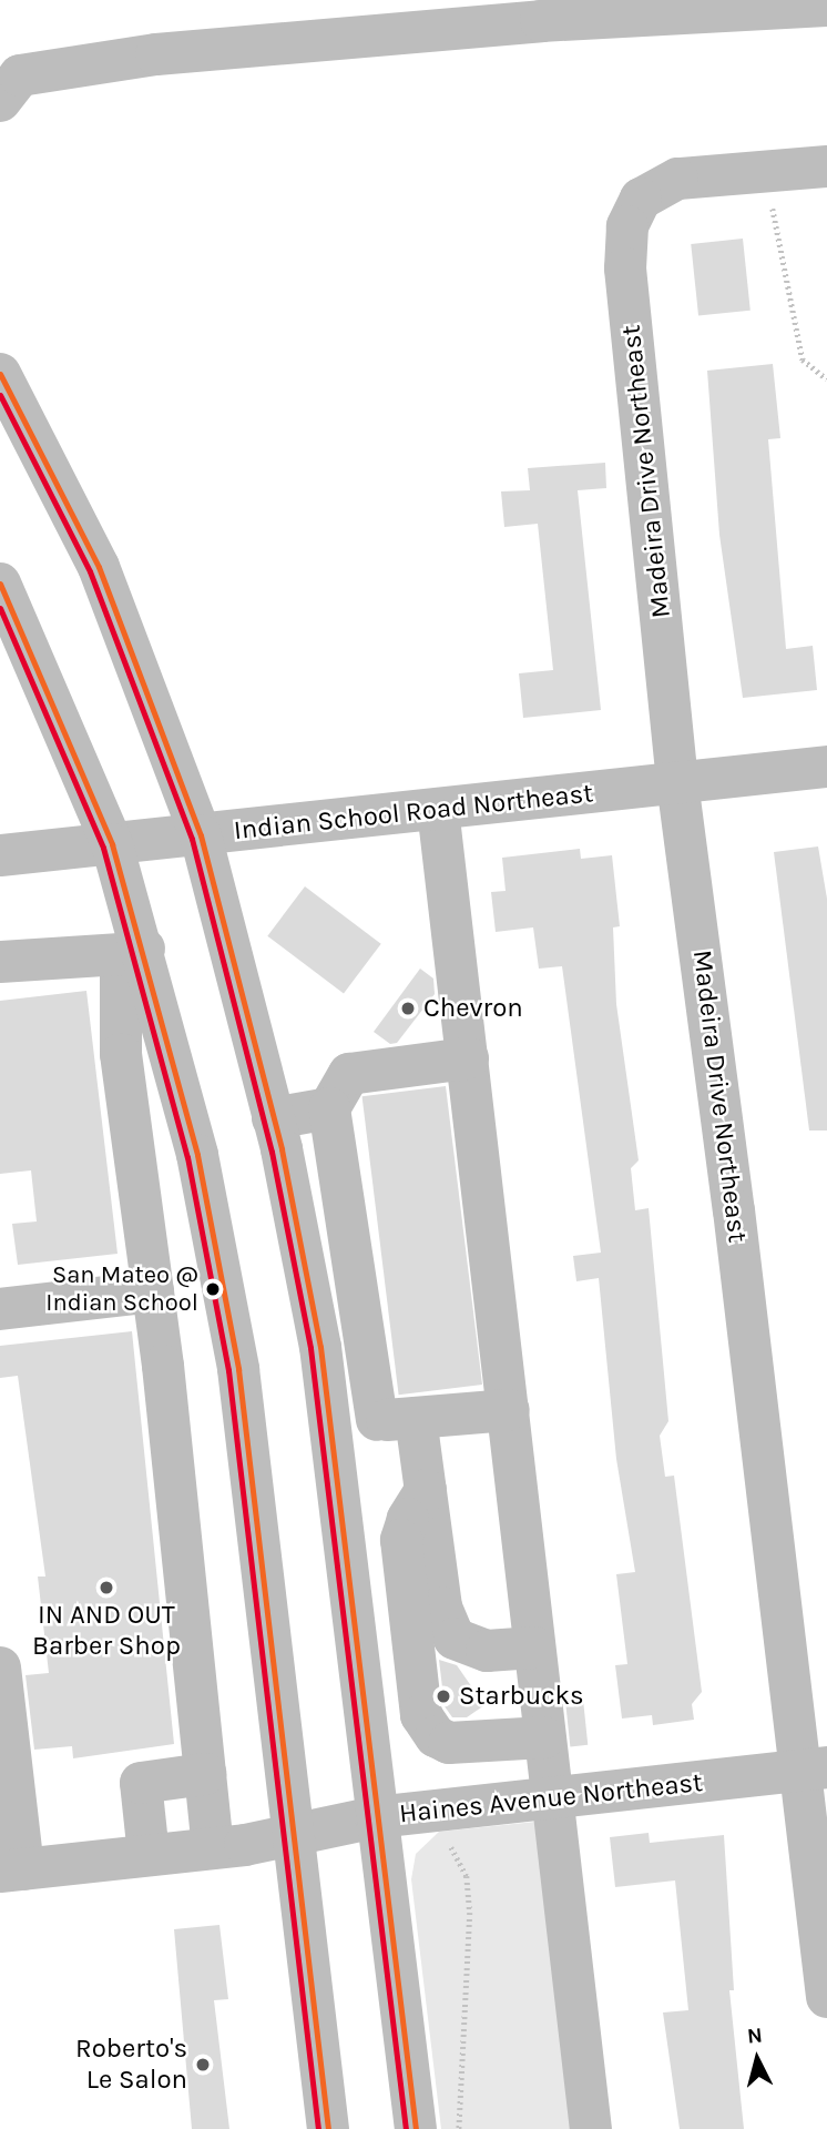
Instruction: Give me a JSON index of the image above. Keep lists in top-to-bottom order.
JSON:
{
  "streets": {
    "main road": ["Madeira Drive Northeast", "Indian School Road Northeast", "Haines Avenue Northeast"]
  },
  "crossings": [
    ["Madeira Drive Northeast", "Indian School Road Northeast"],
    ["Madeira Drive Northeast", "Haines Avenue Northeast"]
  ],
  "places": [
    "Chevron",
    "San Mateo @ Indian School",
    "IN AND OUT Barber Shop",
    "Starbucks",
    "Roberto's Le Salon"
  ],
  "north": "top"
}
